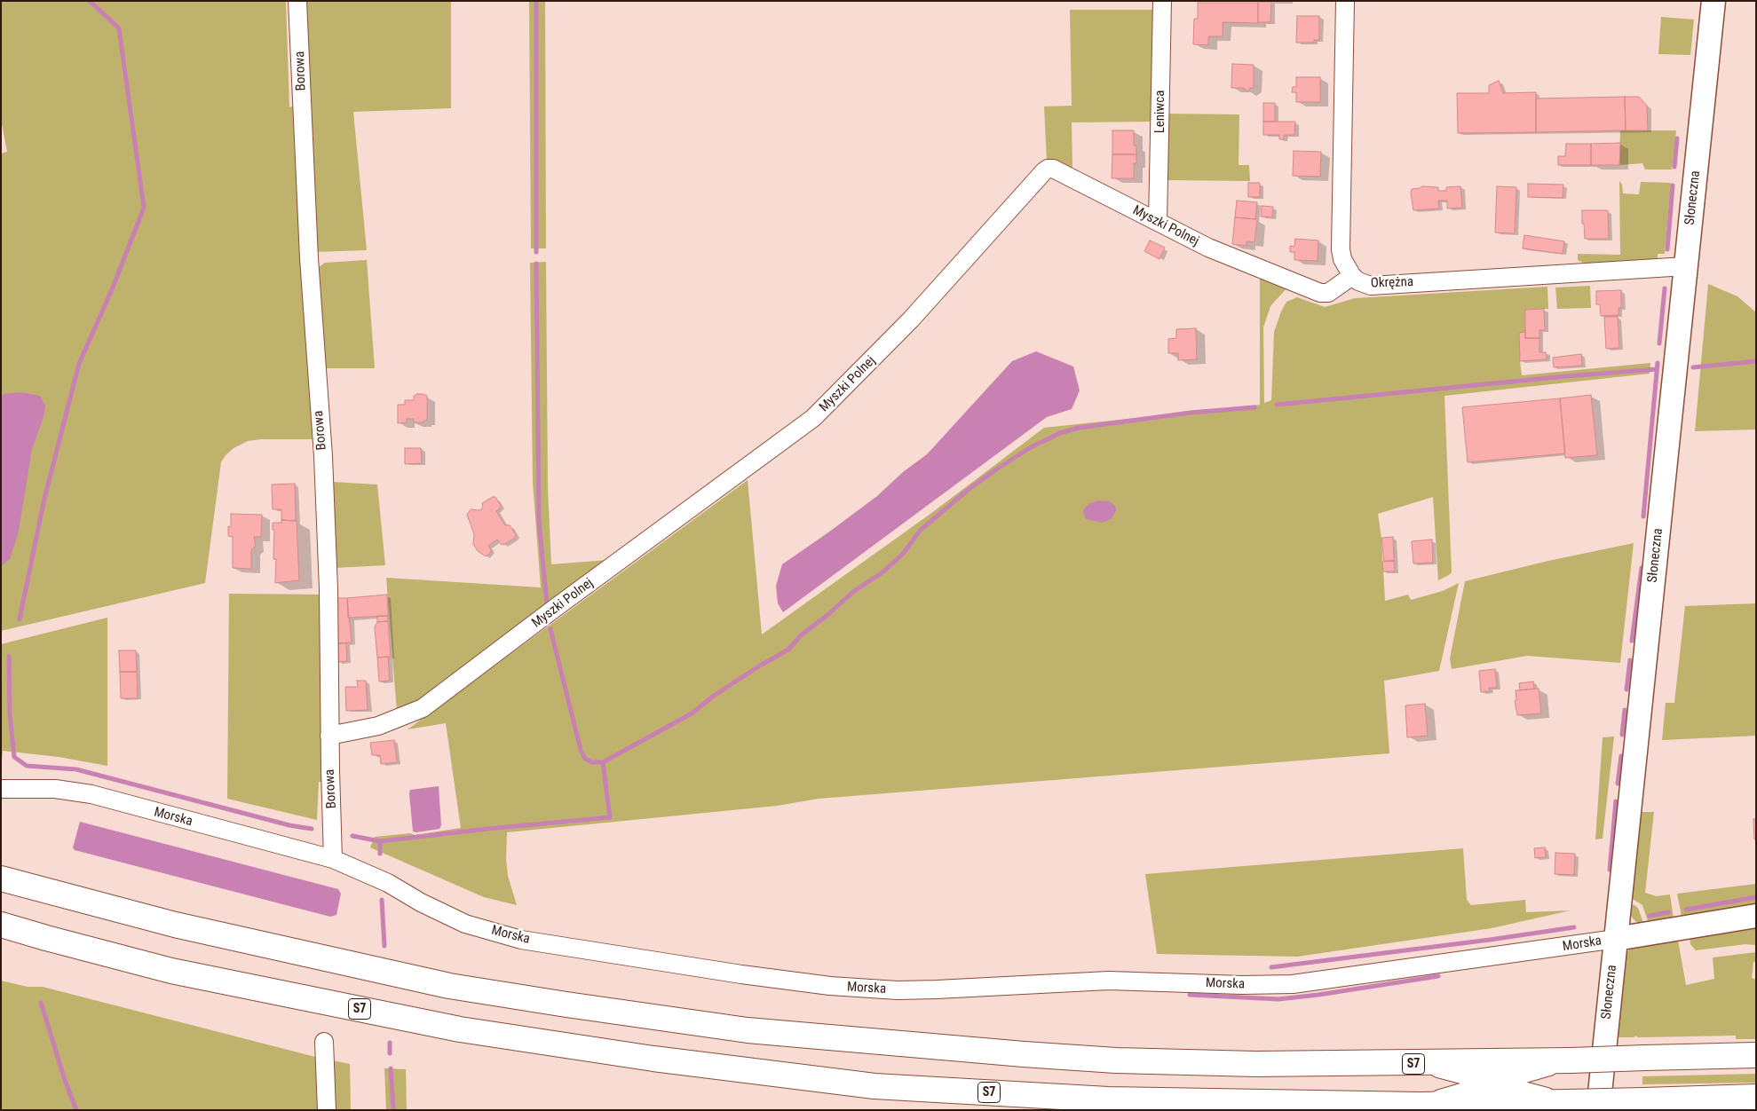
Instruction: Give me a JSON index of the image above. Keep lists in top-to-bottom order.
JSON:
{
  "streets": {
    "highway": ["S7"],
    "main road": ["Słoneczna", "Morska"],
    "street": [
      "Borowa",
      "Leniwca",
      "Myszki Polnej",
      "Okrężna"
    ]
  },
  "crossings": [
    ["Borowa", "Myszki Polnej"],
    ["Borowa", "Morska"],
    ["Leniwca", "Myszki Polnej"],
    ["Słoneczna", "Okrężna"],
    ["Słoneczna", "Morska"],
    ["Myszki Polnej", "Okrężna"]
  ]
}
